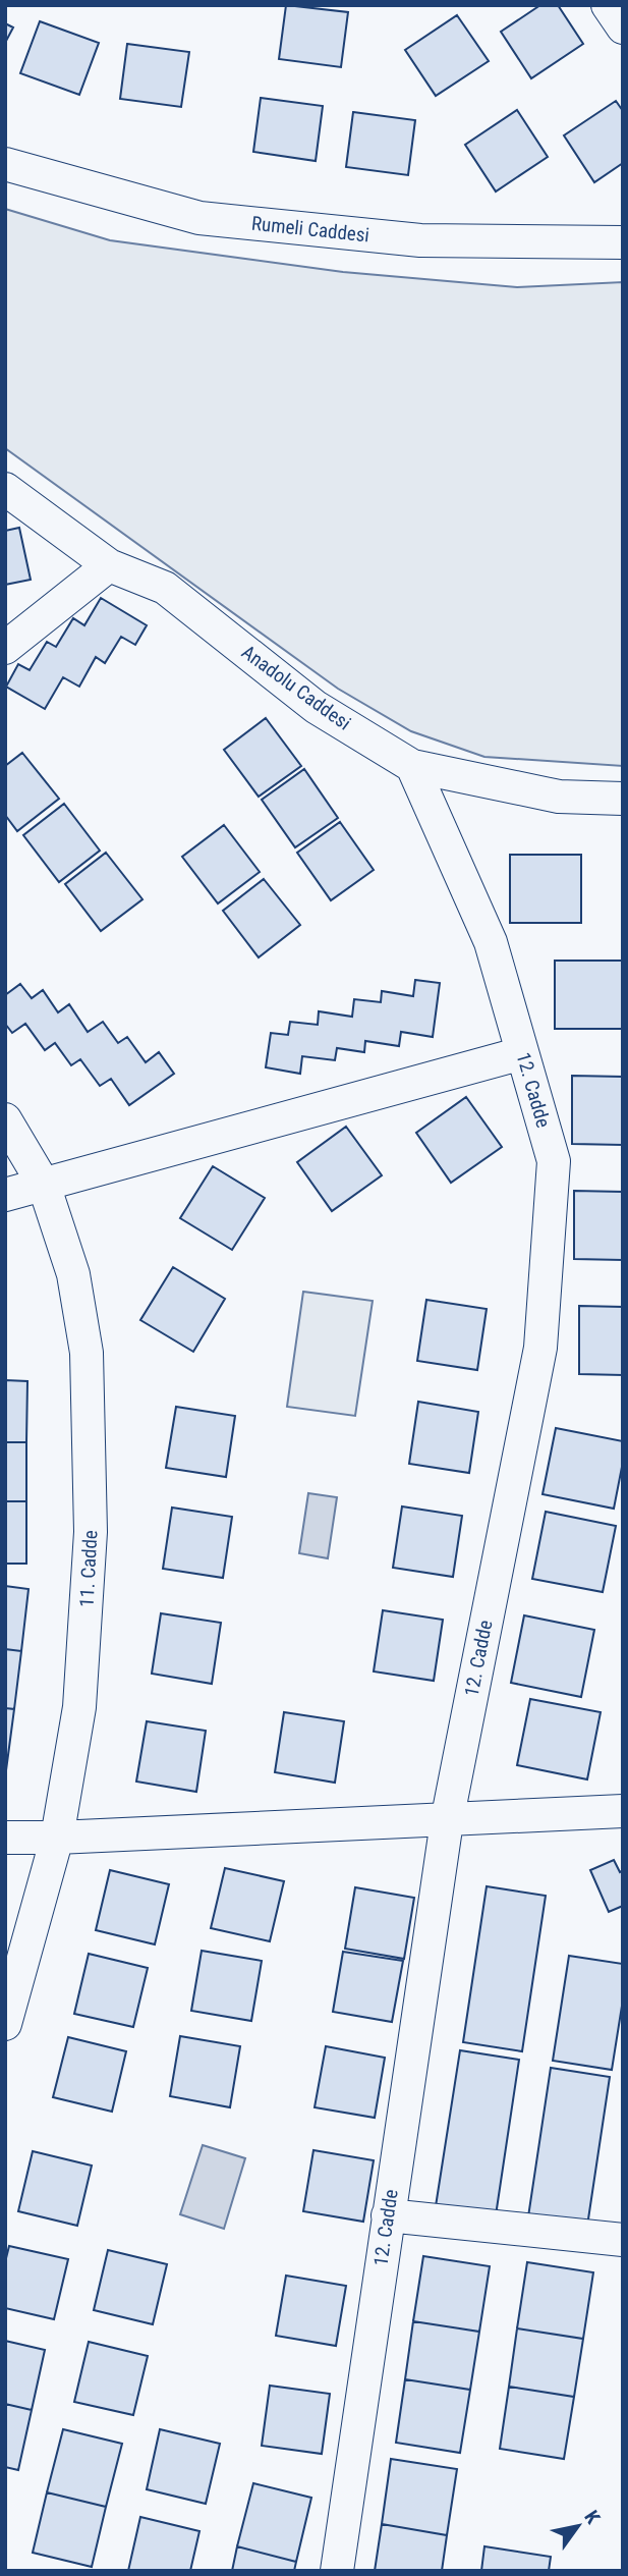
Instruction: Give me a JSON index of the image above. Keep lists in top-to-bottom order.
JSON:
{
  "streets": {
    "street": [
      "Rumeli Caddesi",
      "Anadolu Caddesi",
      "12. Cadde",
      "11. Cadde"
    ]
  },
  "crossings": [
    ["Anadolu Caddesi", "12. Cadde"]
  ],
  "north": "top right"
}
